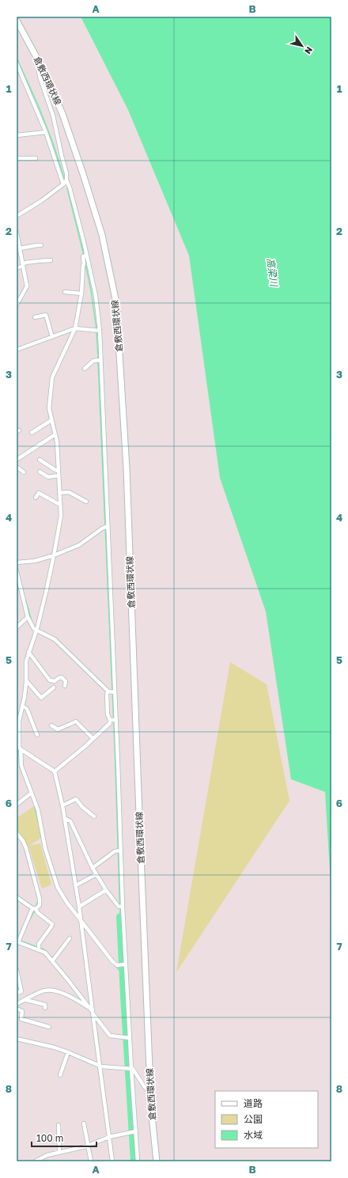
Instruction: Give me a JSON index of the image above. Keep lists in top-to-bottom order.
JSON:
{
  "streets": {
    "main road": ["倉敷西環状線"]
  },
  "water": ["高梁川"],
  "legend": ["道路", "公園", "水域"],
  "scale_bar": "100 m",
  "north": "bottom right",
  "grid": {
    "columns": ["A", "B"],
    "rows": [
      "1",
      "2",
      "3",
      "4",
      "5",
      "6",
      "7",
      "8"
    ]
  }
}
